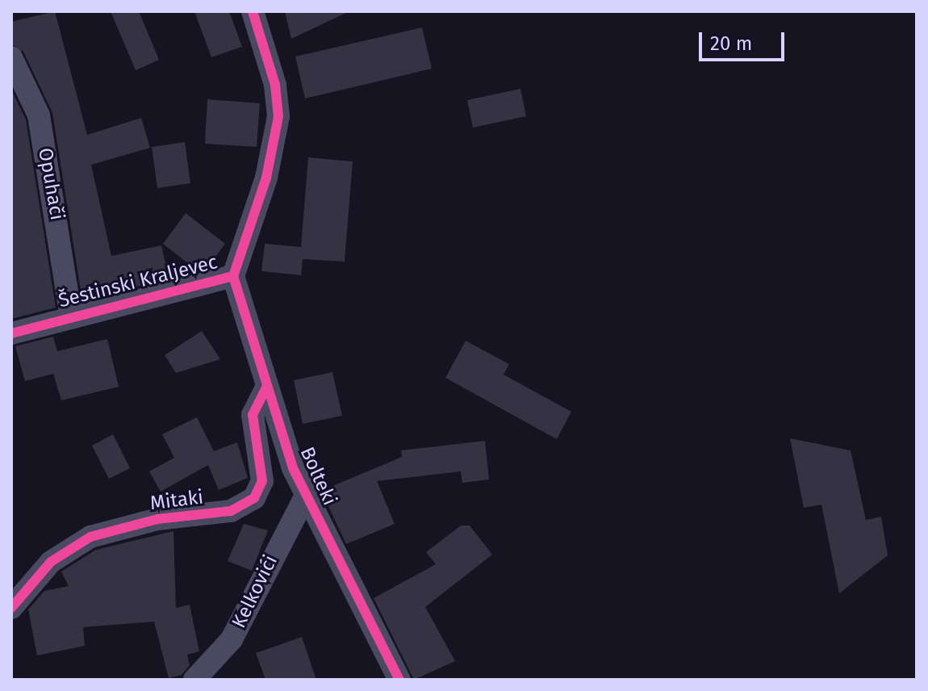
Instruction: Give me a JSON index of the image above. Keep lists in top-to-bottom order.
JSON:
{
  "streets": {
    "street": [
      "Opuhači",
      "Šestinski Kraljevec",
      "Bolteki",
      "Mitaki",
      "Kelkovići"
    ]
  },
  "crossings": [
    ["Opuhači", "Šestinski Kraljevec"],
    ["Šestinski Kraljevec", "Bolteki"],
    ["Bolteki", "Mitaki"],
    ["Bolteki", "Kelkovići"]
  ],
  "scale_bar": "20 m"
}
